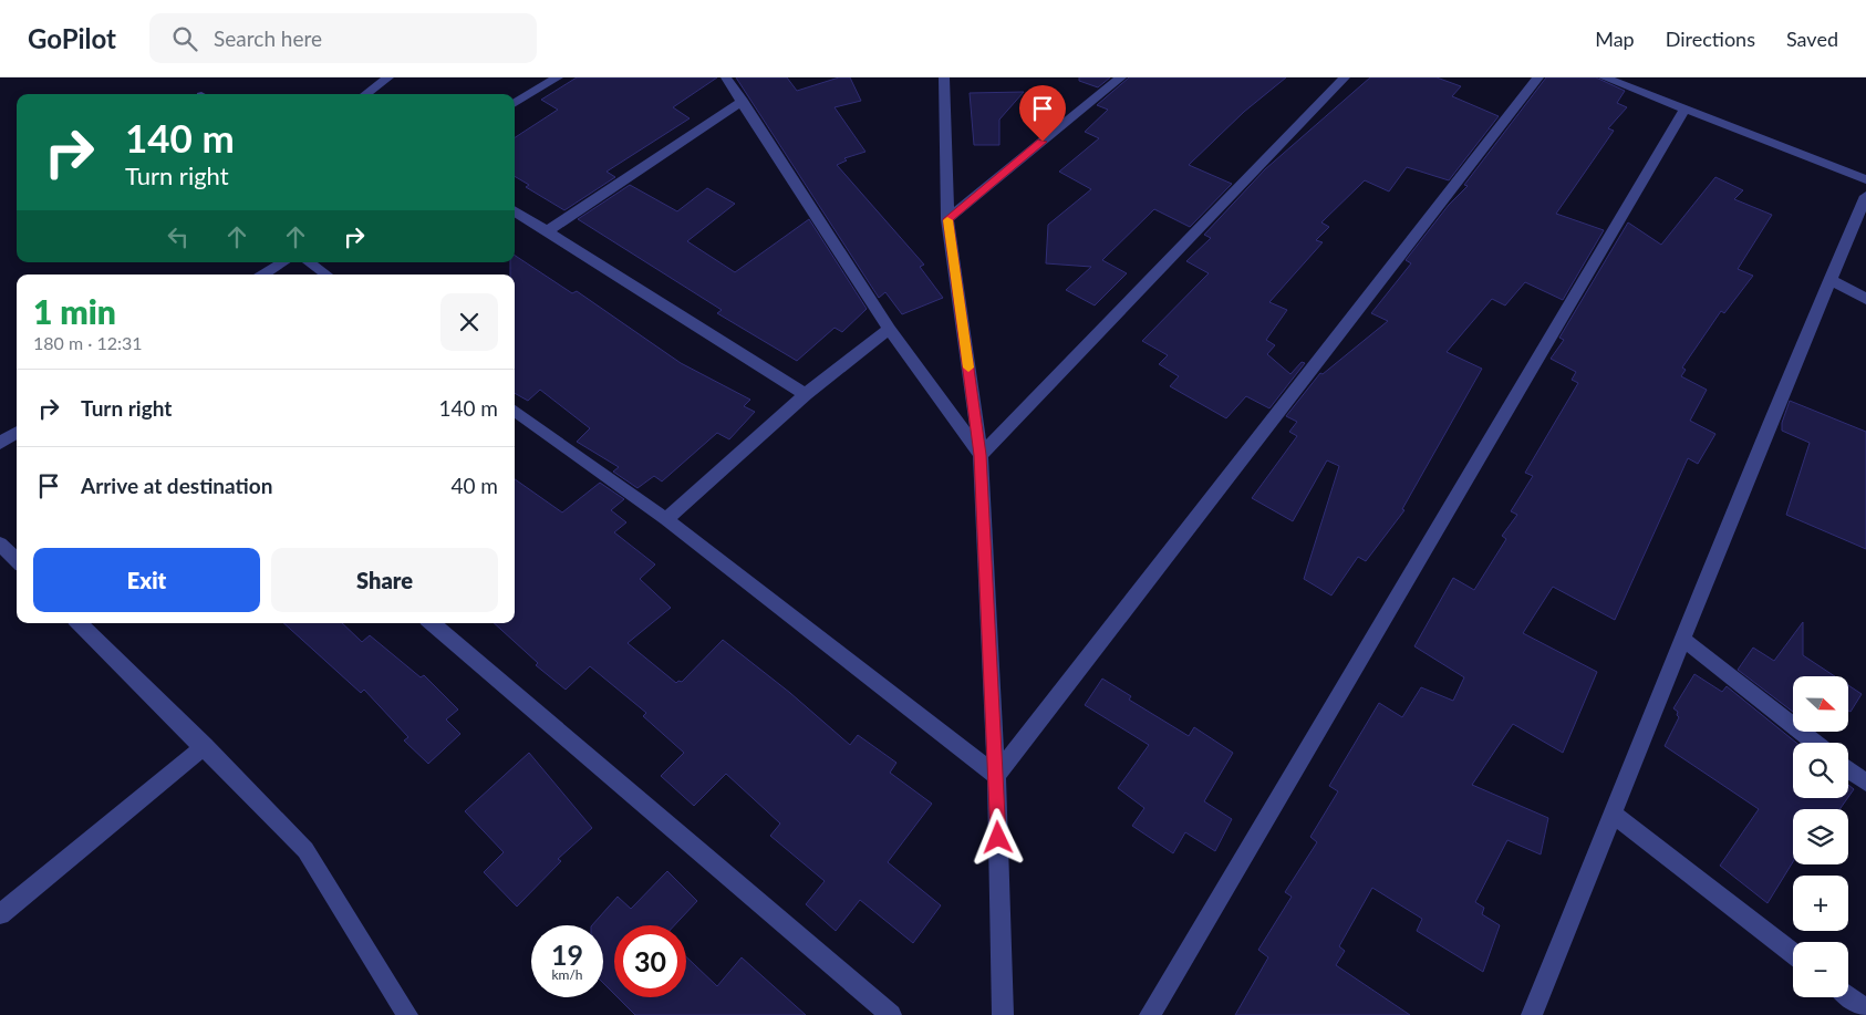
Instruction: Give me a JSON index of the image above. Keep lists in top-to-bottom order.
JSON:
{
  "north": "right",
  "page": {
    "header": "GoPilot",
    "search": "Search here",
    "nav": ["Map", "Directions", "Saved"],
    "turn": ["140 m", "Turn right"],
    "heading": ["1 min", "180 m · 12:31"],
    "list": [
      {
        "name": "Turn right",
        "value": "140 m"
      },
      {
        "name": "Arrive at destination",
        "value": "40 m"
      }
    ],
    "buttons": ["Exit", "Share"],
    "map_buttons": ["+", "−"],
    "speed": "19 km/h",
    "limit": "30"
  }
}
